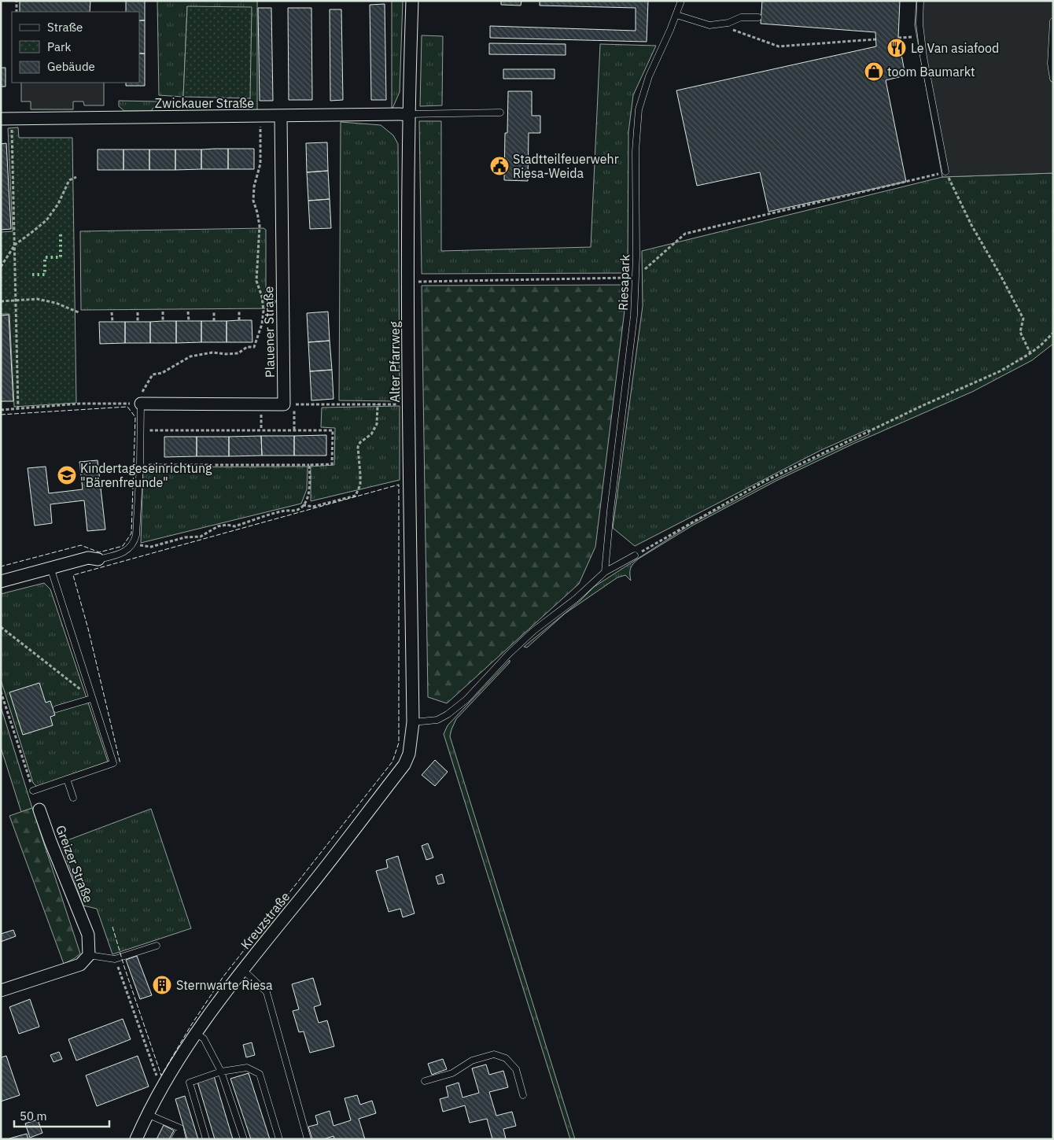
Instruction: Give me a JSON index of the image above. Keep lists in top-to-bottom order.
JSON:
{
  "streets": {
    "street": [
      "Zwickauer Straße",
      "Plauener Straße",
      "Alter Pfarrweg",
      "Greizer Straße",
      "Kreuzstraße"
    ],
    "lane": ["Riesapark"]
  },
  "crossings": [
    ["Zwickauer Straße", "Plauener Straße"],
    ["Zwickauer Straße", "Alter Pfarrweg"],
    ["Alter Pfarrweg", "Kreuzstraße"]
  ],
  "places": {
    "restaurant": ["Le Van asiafood"],
    "shop": ["toom Baumarkt"],
    "public building": ["Stadtteilfeuerwehr Riesa-Weida"],
    "school or university": ["Kindertageseinrichtung \"Bärenfreunde\""],
    "building": ["Sternwarte Riesa"]
  },
  "legend": ["Straße", "Park", "Gebäude"],
  "scale_bar": "50 m"
}
